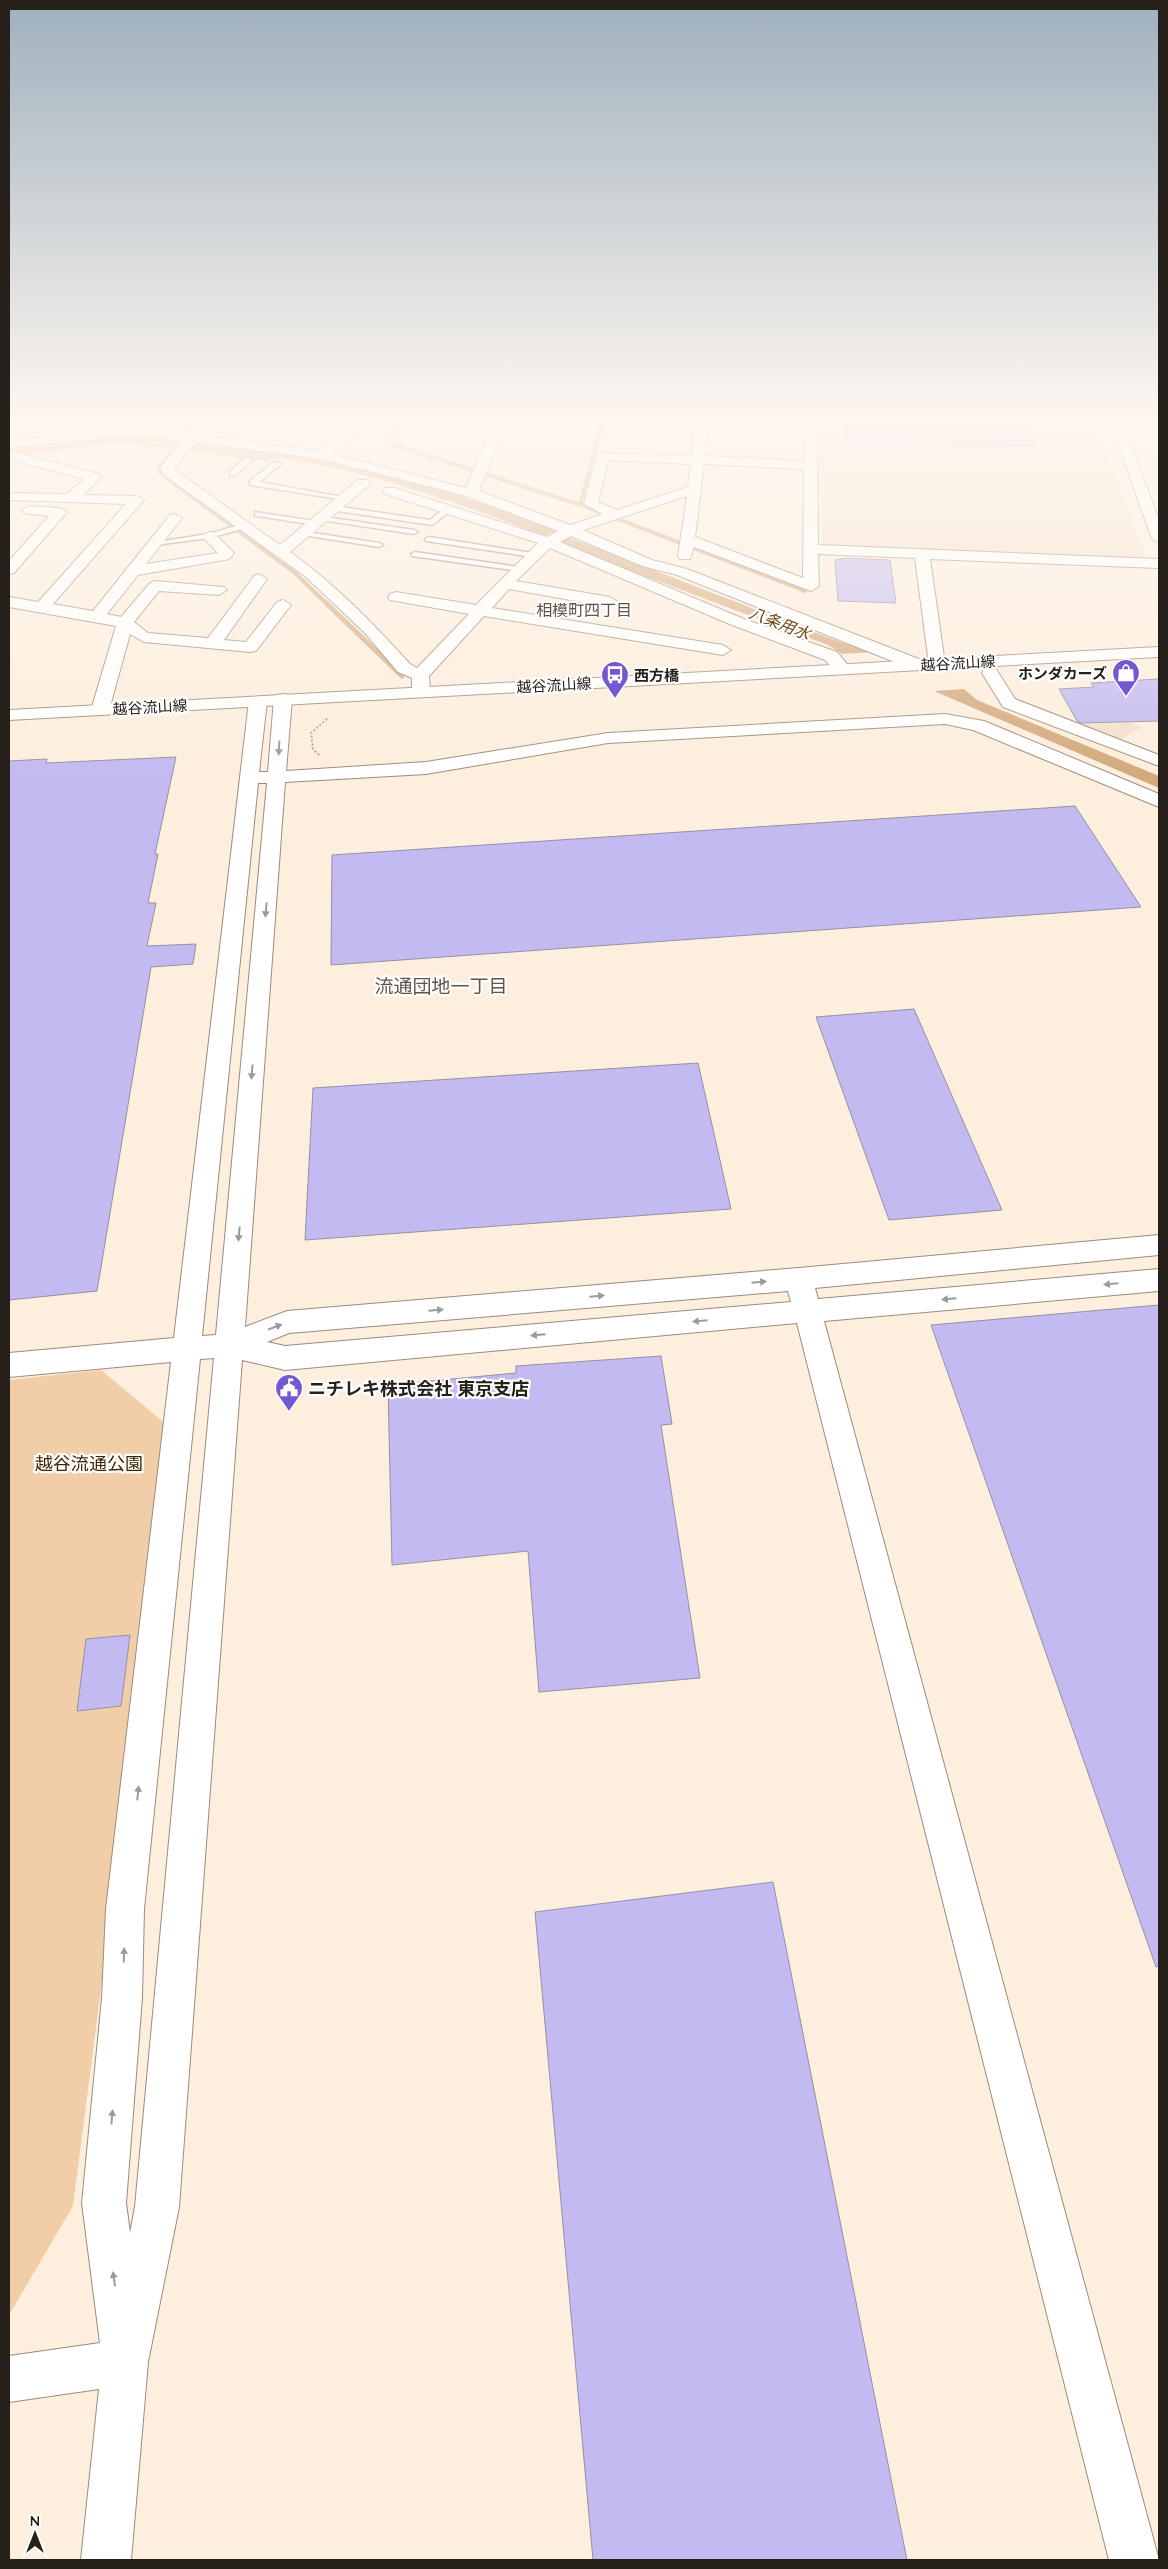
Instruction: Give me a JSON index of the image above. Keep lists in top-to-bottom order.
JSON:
{
  "streets": {
    "street": ["越谷流山線"]
  },
  "districts": ["相模町四丁目", "流通団地一丁目"],
  "water": ["八条用水"],
  "parks": ["越谷流通公園"],
  "places": {
    "shop": ["ホンダカーズ"],
    "bus stop": ["西方橋"],
    "public building": ["ニチレキ株式会社 東京支店"]
  },
  "north": "top"
}
